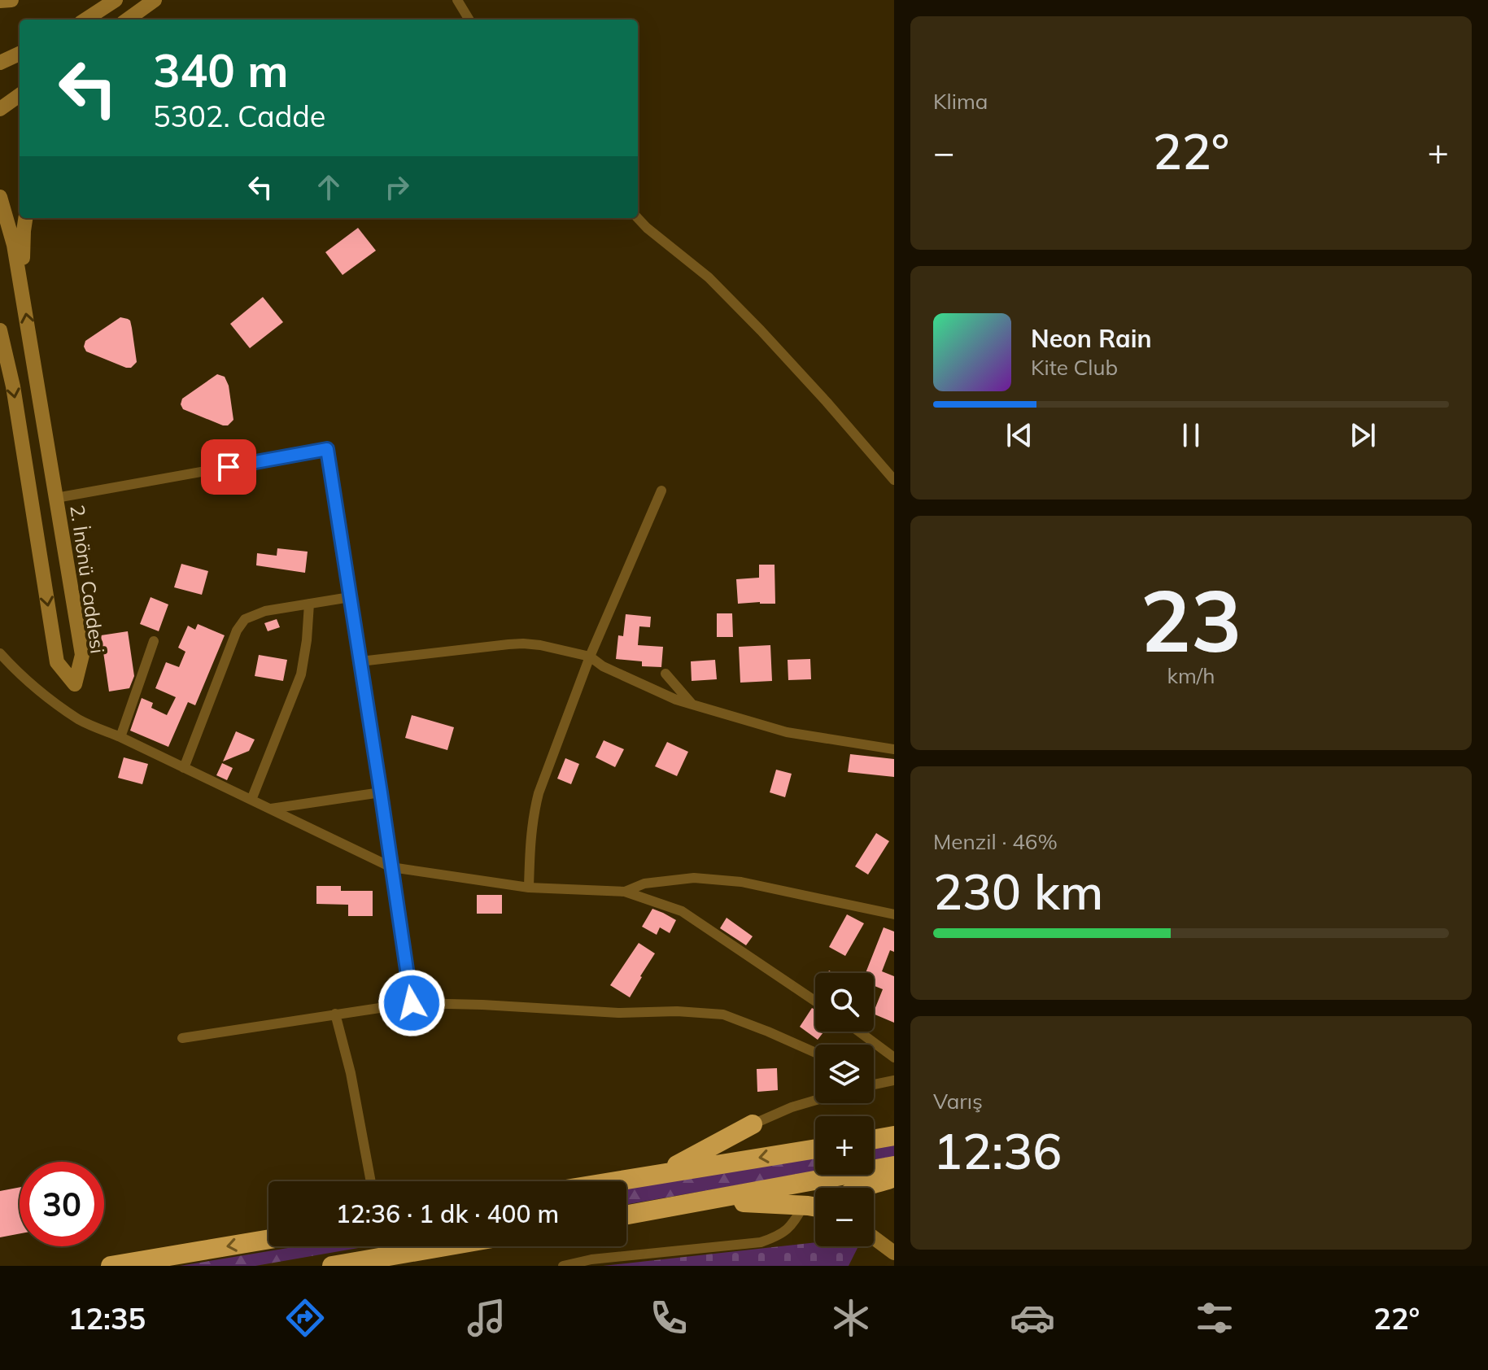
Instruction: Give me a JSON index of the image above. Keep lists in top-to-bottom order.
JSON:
{
  "streets": {
    "main road": ["2. İnönü Caddesi"]
  },
  "page": {
    "tile": [
      "Klima",
      ["23", "km/h"],
      ["Menzil · 46%", "230 km"],
      ["Varış", "12:36"]
    ],
    "turn": ["340 m", "5302. Cadde"],
    "heat": ["−", "22°", "+"],
    "song": ["Neon Rain", "Kite Club"],
    "map_buttons": ["+", "−"],
    "limit": "30",
    "trip": "12:36 · 1 dk · 400 m",
    "tabs": ["12:35", "22°"]
  }
}
